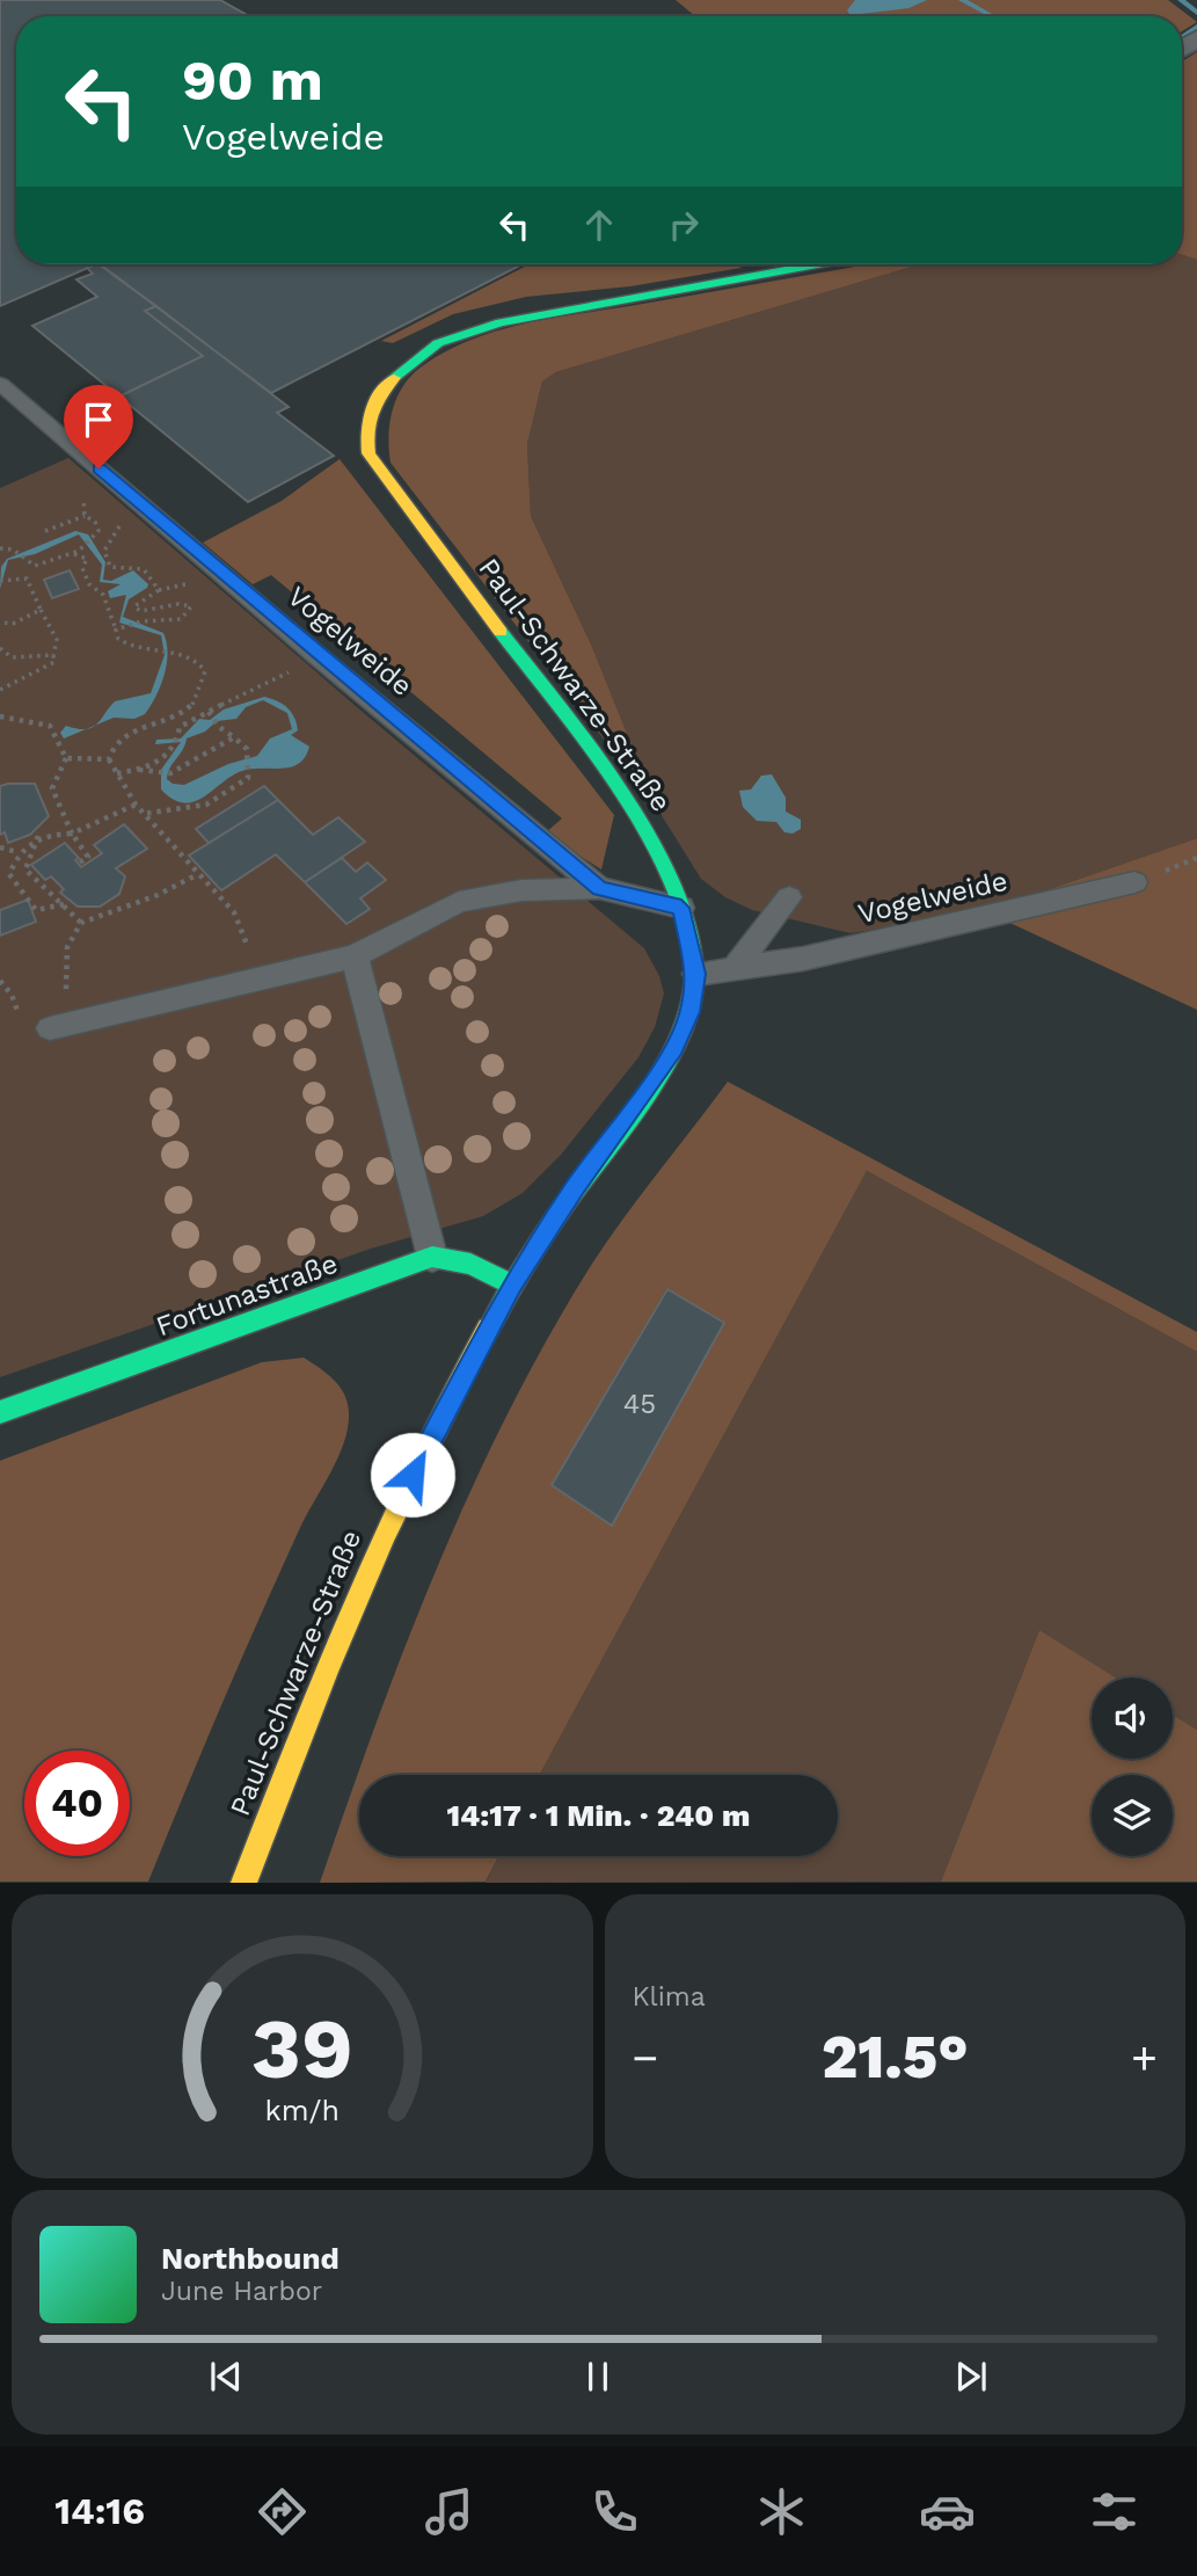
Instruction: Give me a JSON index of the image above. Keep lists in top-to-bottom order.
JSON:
{
  "streets": {
    "street": ["Paul-Schwarze-Straße", "Fortunastraße"],
    "lane": ["Vogelweide"]
  },
  "crossings": [
    ["Vogelweide", "Paul-Schwarze-Straße"]
  ],
  "house_numbers": ["45"],
  "page": {
    "turn": ["90 m", "Vogelweide"],
    "limit": "40",
    "trip": "14:17 · 1 Min. · 240 m",
    "tile": "Klima",
    "heat": ["−", "21.5°", "+"],
    "song": ["Northbound", "June Harbor"],
    "tabs": "14:16",
    "gauge": ["39", "km/h"]
  }
}
